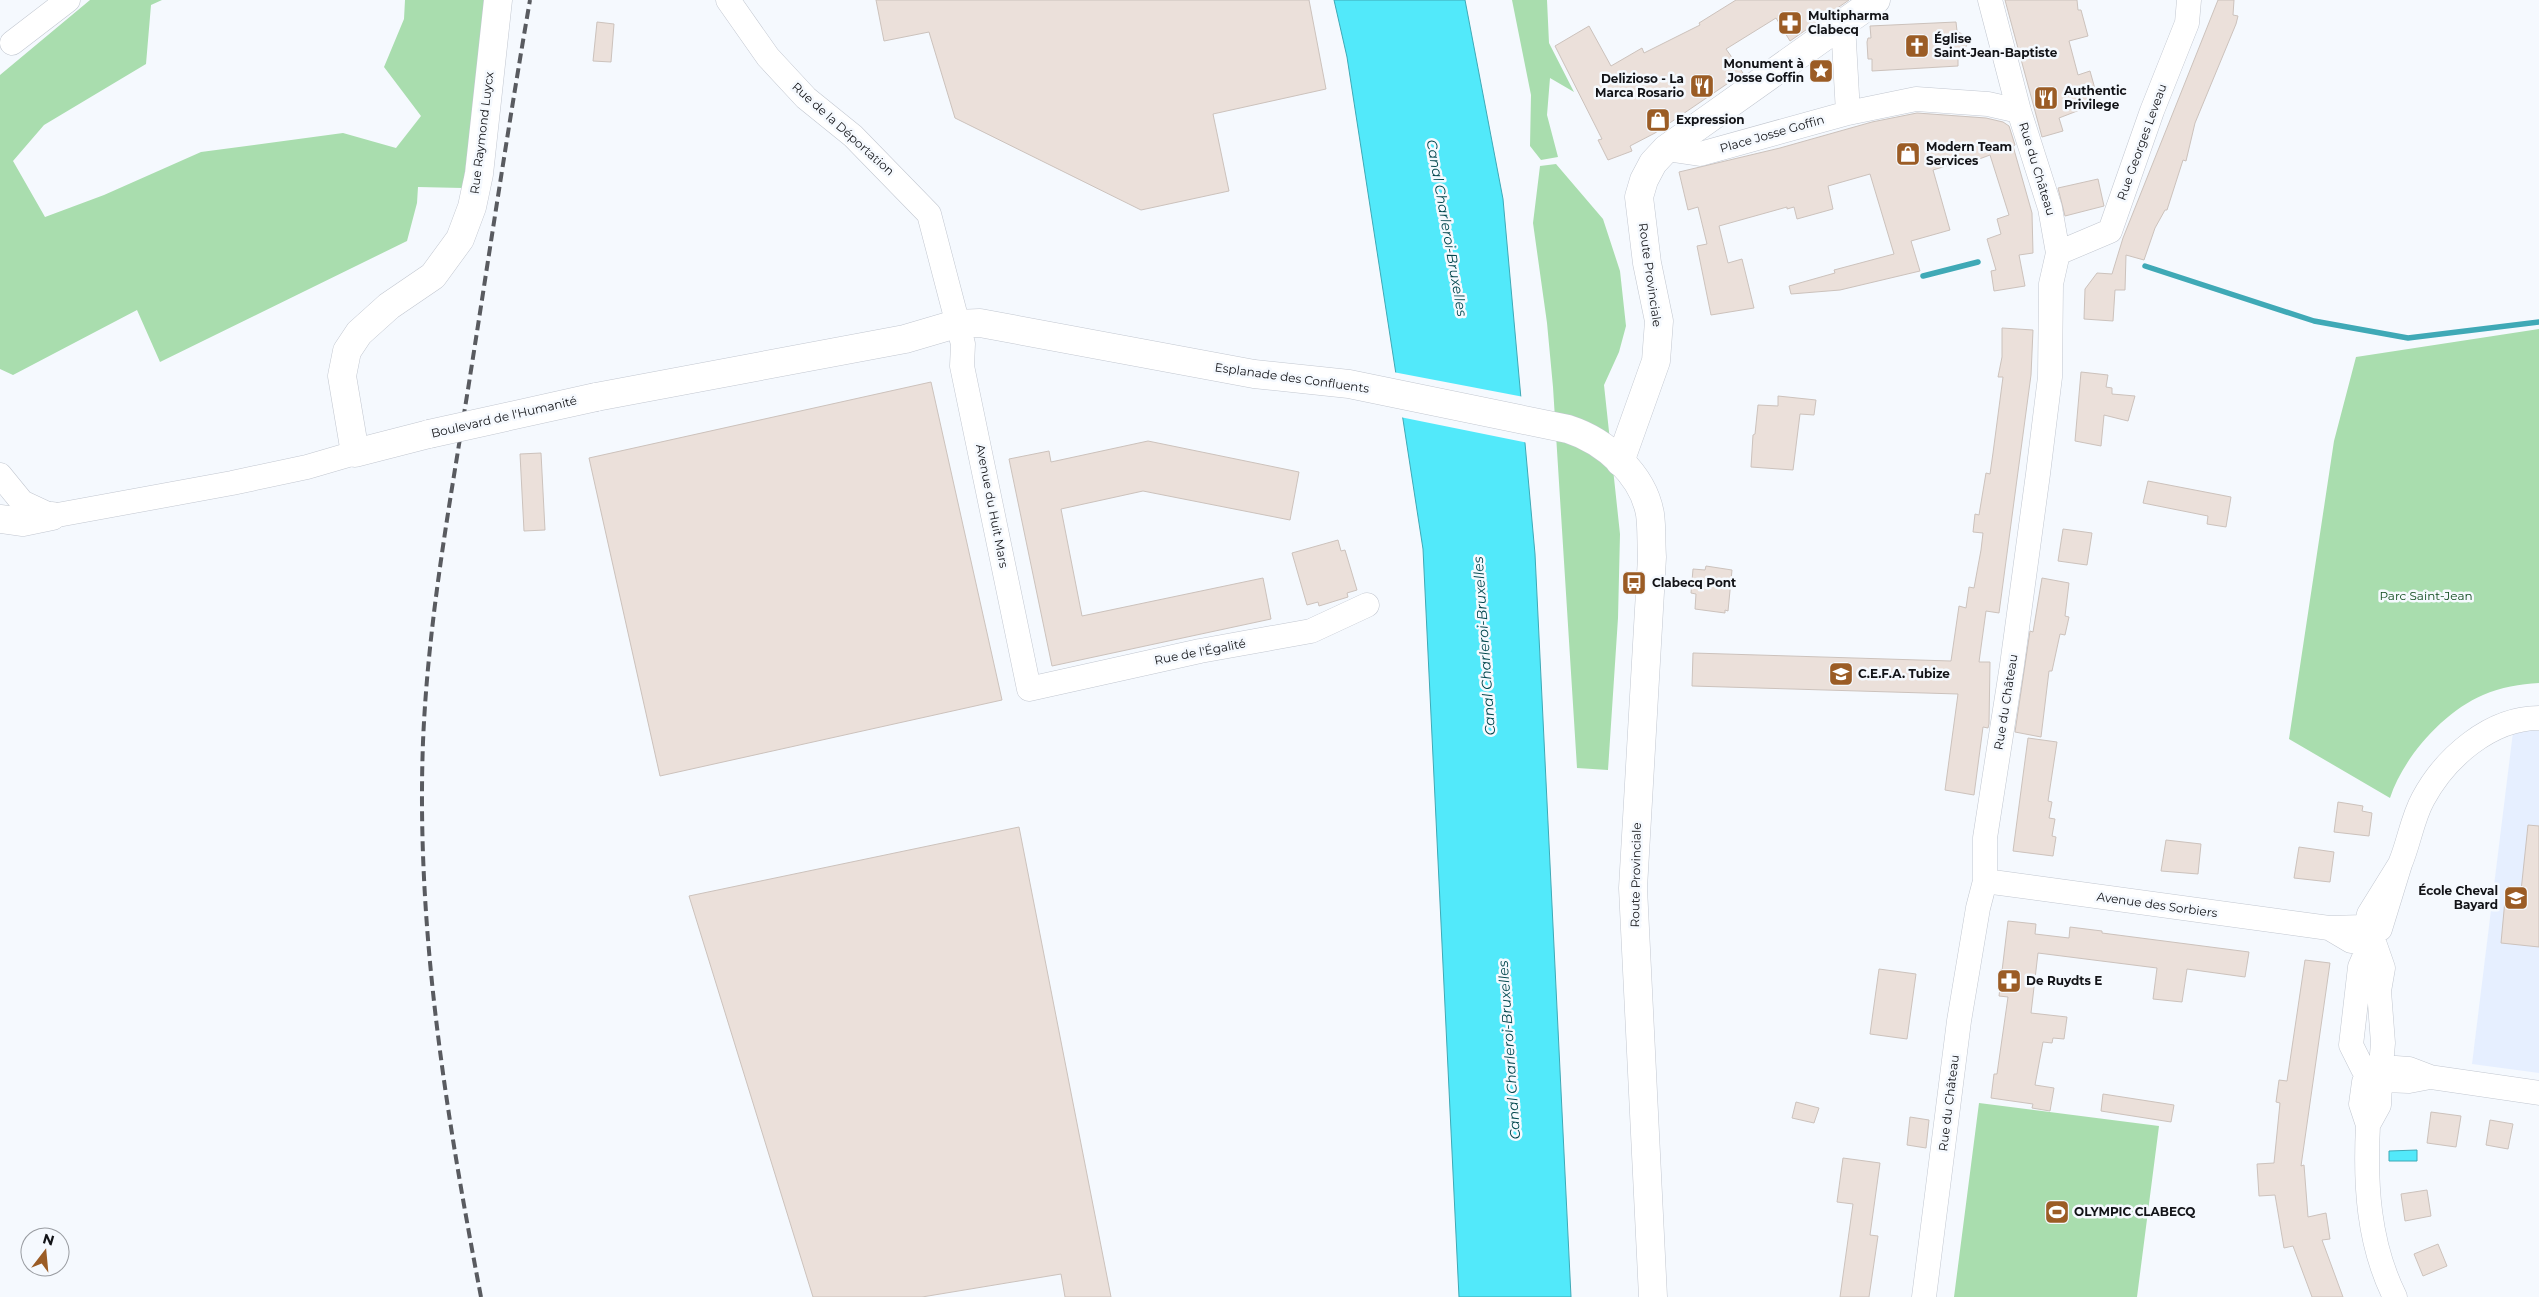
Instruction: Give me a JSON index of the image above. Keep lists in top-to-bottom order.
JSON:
{
  "streets": {
    "main road": [
      "Rue Raymond Luycx",
      "Route Provinciale",
      "Esplanade des Confluents",
      "Boulevard de l'Humanité"
    ],
    "street": [
      "Rue de la Déportation",
      "Place Josse Goffin",
      "Rue Georges Leveau",
      "Rue du Château",
      "Avenue du Huit Mars",
      "Rue de l'Égalité",
      "Avenue des Sorbiers"
    ]
  },
  "crossings": [
    ["Rue de la Déportation", "Esplanade des Confluents"],
    ["Rue de la Déportation", "Boulevard de l'Humanité"],
    ["Rue de la Déportation", "Avenue du Huit Mars"],
    ["Rue Raymond Luycx", "Boulevard de l'Humanité"],
    ["Place Josse Goffin", "Rue du Château"],
    ["Place Josse Goffin", "Route Provinciale"],
    ["Rue Georges Leveau", "Rue du Château"],
    ["Rue du Château", "Avenue des Sorbiers"],
    ["Route Provinciale", "Esplanade des Confluents"],
    ["Esplanade des Confluents", "Boulevard de l'Humanité"],
    ["Esplanade des Confluents", "Avenue du Huit Mars"],
    ["Boulevard de l'Humanité", "Avenue du Huit Mars"],
    ["Avenue du Huit Mars", "Rue de l'Égalité"]
  ],
  "water": ["Canal Charleroi-Bruxelles"],
  "parks": ["Parc Saint-Jean"],
  "places": {
    "pharmacy": ["Multipharma Clabecq", "De Ruydts E"],
    "church": ["Église Saint-Jean-Baptiste"],
    "place": ["Monument à Josse Goffin"],
    "restaurant": ["Delizioso - La Marca Rosario", "Authentic Privilege"],
    "shop": ["Expression", "Modern Team Services"],
    "bus stop": ["Clabecq Pont"],
    "school or university": ["C.E.F.A. Tubize", "École Cheval Bayard"],
    "sports": ["OLYMPIC CLABECQ"]
  },
  "north": "top"
}
